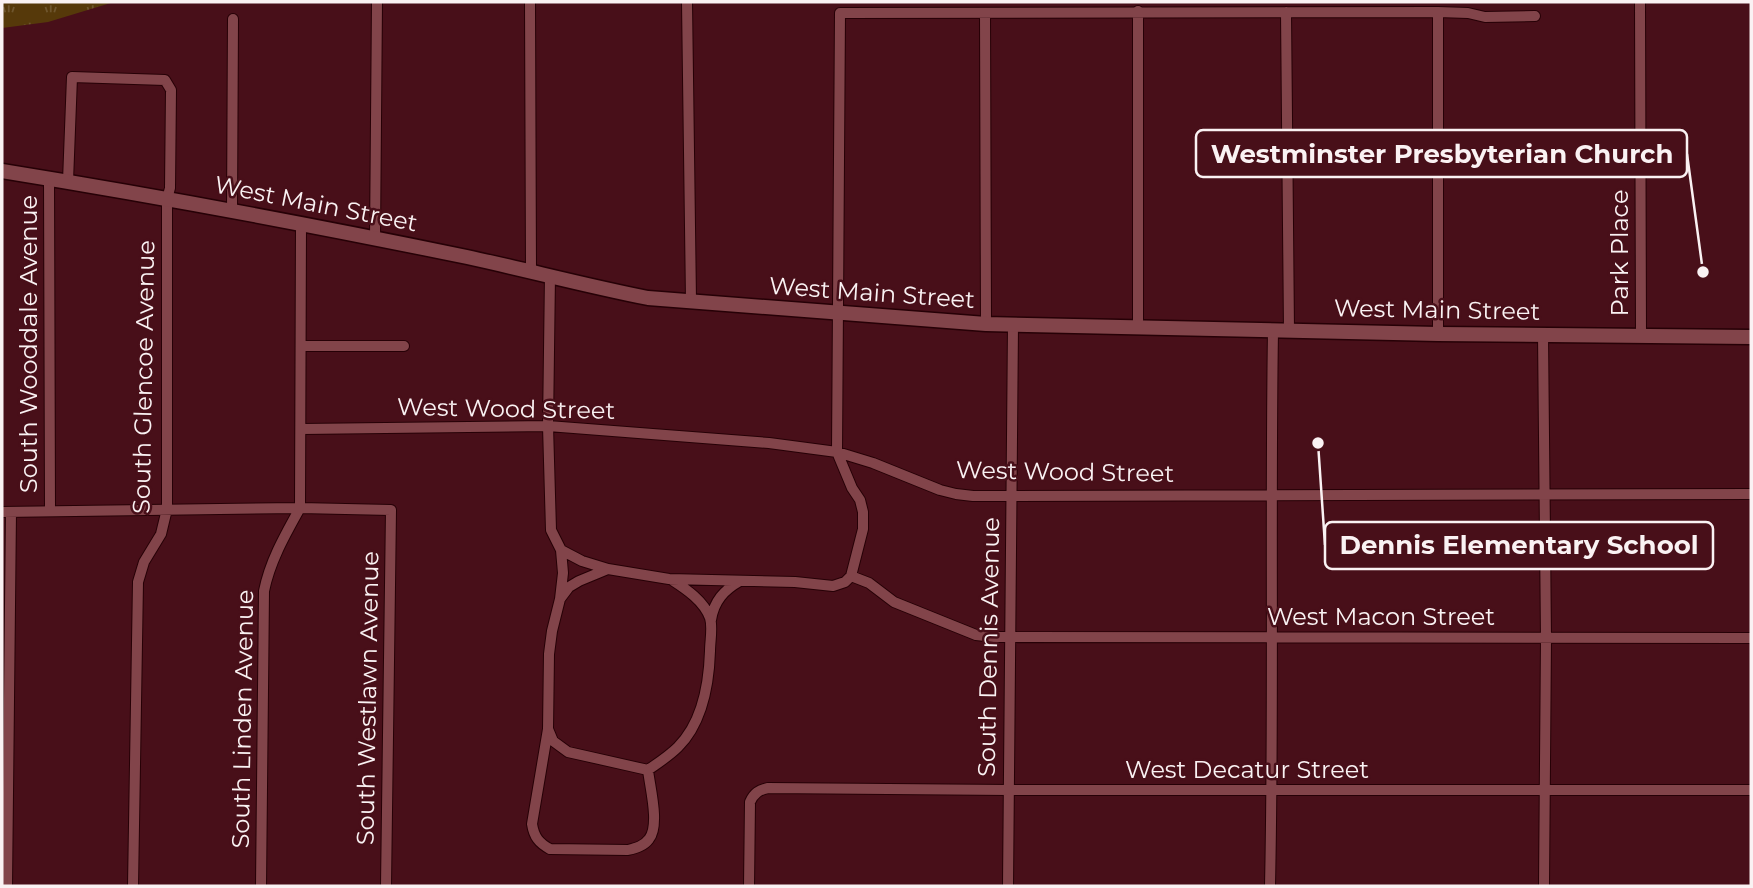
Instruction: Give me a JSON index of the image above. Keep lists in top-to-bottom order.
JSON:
{
  "streets": {
    "street": [
      "West Main Street",
      "Park Place",
      "South Wooddale Avenue",
      "South Glencoe Avenue",
      "West Wood Street",
      "West Macon Street",
      "South Dennis Avenue",
      "South Westlawn Avenue",
      "South Linden Avenue",
      "West Decatur Street"
    ]
  },
  "crossings": [
    ["West Main Street", "Park Place"],
    ["West Main Street", "South Wooddale Avenue"],
    ["West Main Street", "South Glencoe Avenue"],
    ["West Main Street", "South Dennis Avenue"],
    ["West Main Street", "South Linden Avenue"],
    ["West Wood Street", "South Dennis Avenue"],
    ["West Wood Street", "South Linden Avenue"],
    ["West Macon Street", "South Dennis Avenue"],
    ["South Dennis Avenue", "West Decatur Street"],
    ["South Westlawn Avenue", "South Linden Avenue"]
  ],
  "places": ["Westminster Presbyterian Church", "Dennis Elementary School"]
}
